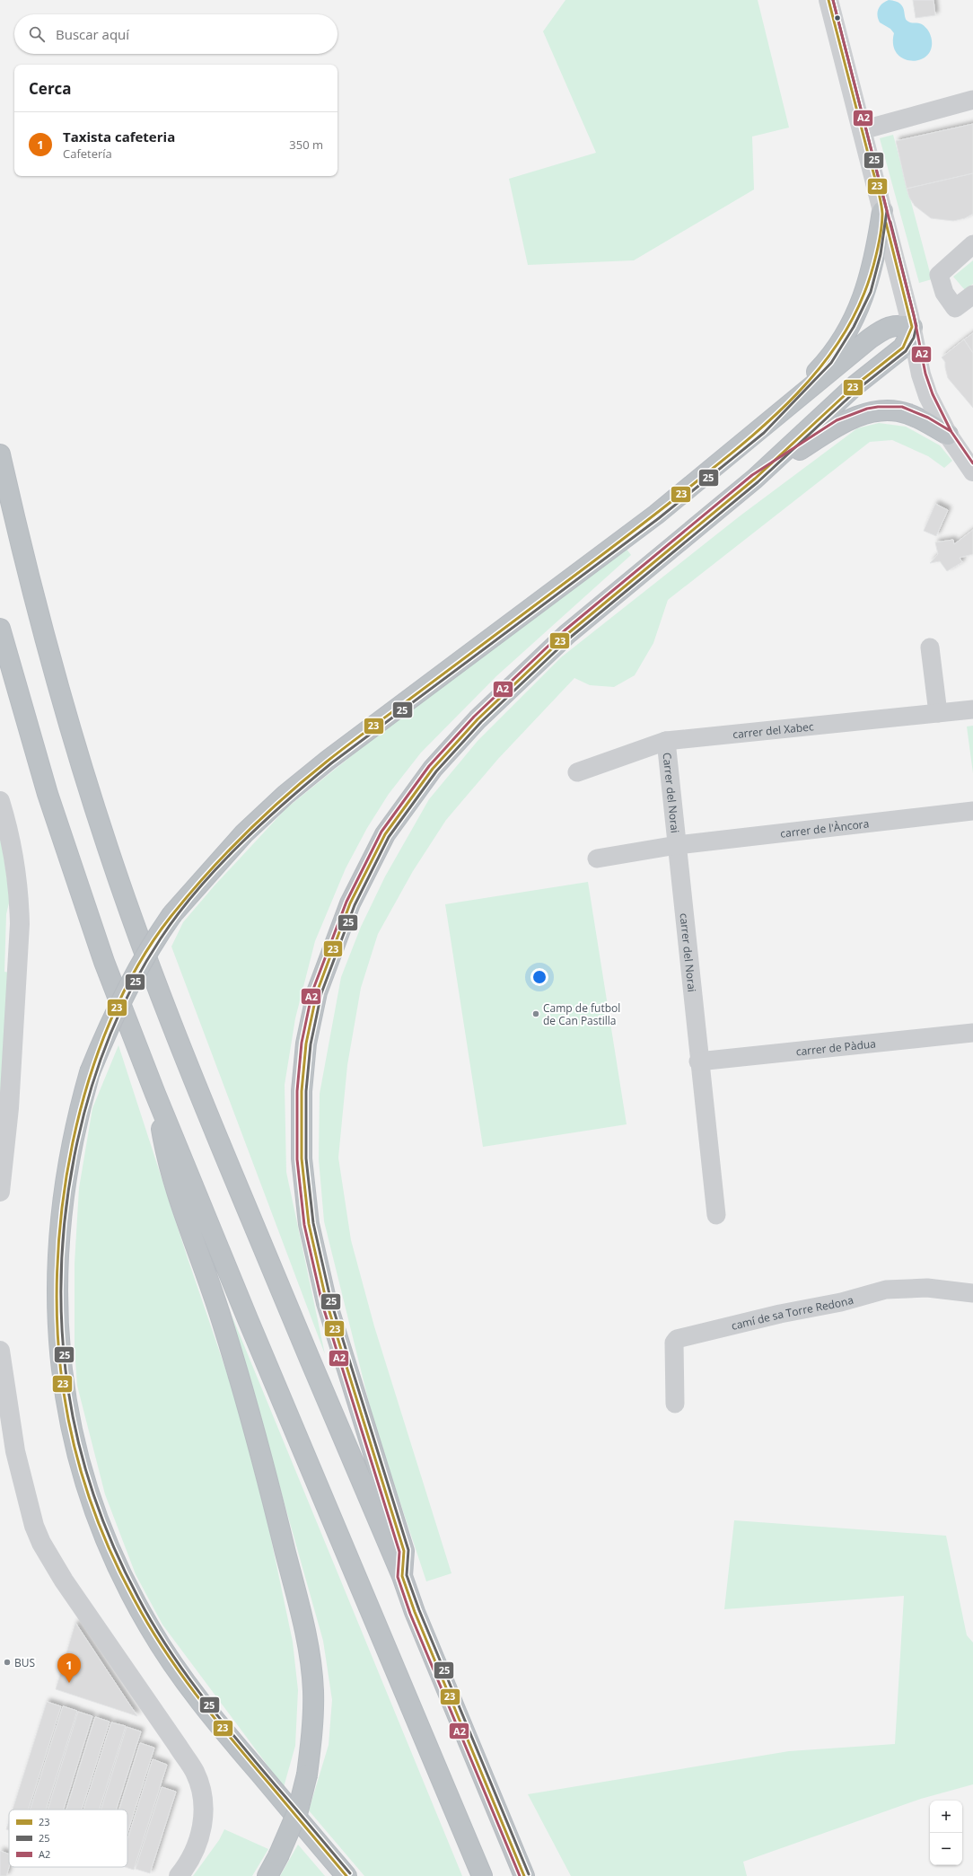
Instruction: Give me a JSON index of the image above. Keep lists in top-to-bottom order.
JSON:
{
  "streets": {
    "street": [
      "carrer del Xabec",
      "Carrer del Norai",
      "carrer de l'Àncora",
      "carrer del Norai",
      "carrer de Pàdua",
      "camí de sa Torre Redona"
    ]
  },
  "crossings": [
    ["carrer del Xabec", "Carrer del Norai"],
    ["Carrer del Norai", "carrer de l'Àncora"],
    ["Carrer del Norai", "carrer del Norai"],
    ["carrer de l'Àncora", "carrer del Norai"],
    ["carrer del Norai", "carrer de Pàdua"]
  ],
  "places": ["Camp de futbol de Can Pastilla", "BUS"],
  "lines": ["transit line 23", "transit line 25", "transit line A2"],
  "legend": ["23", "25", "A2"],
  "page": {
    "search": "Buscar aquí",
    "heading": "Cerca",
    "list": [
      {
        "mark": "1",
        "name": "Taxista cafeteria",
        "note": "Cafetería",
        "value": "350 m"
      }
    ],
    "pins": "1",
    "map_buttons": ["+", "−"]
  }
}
